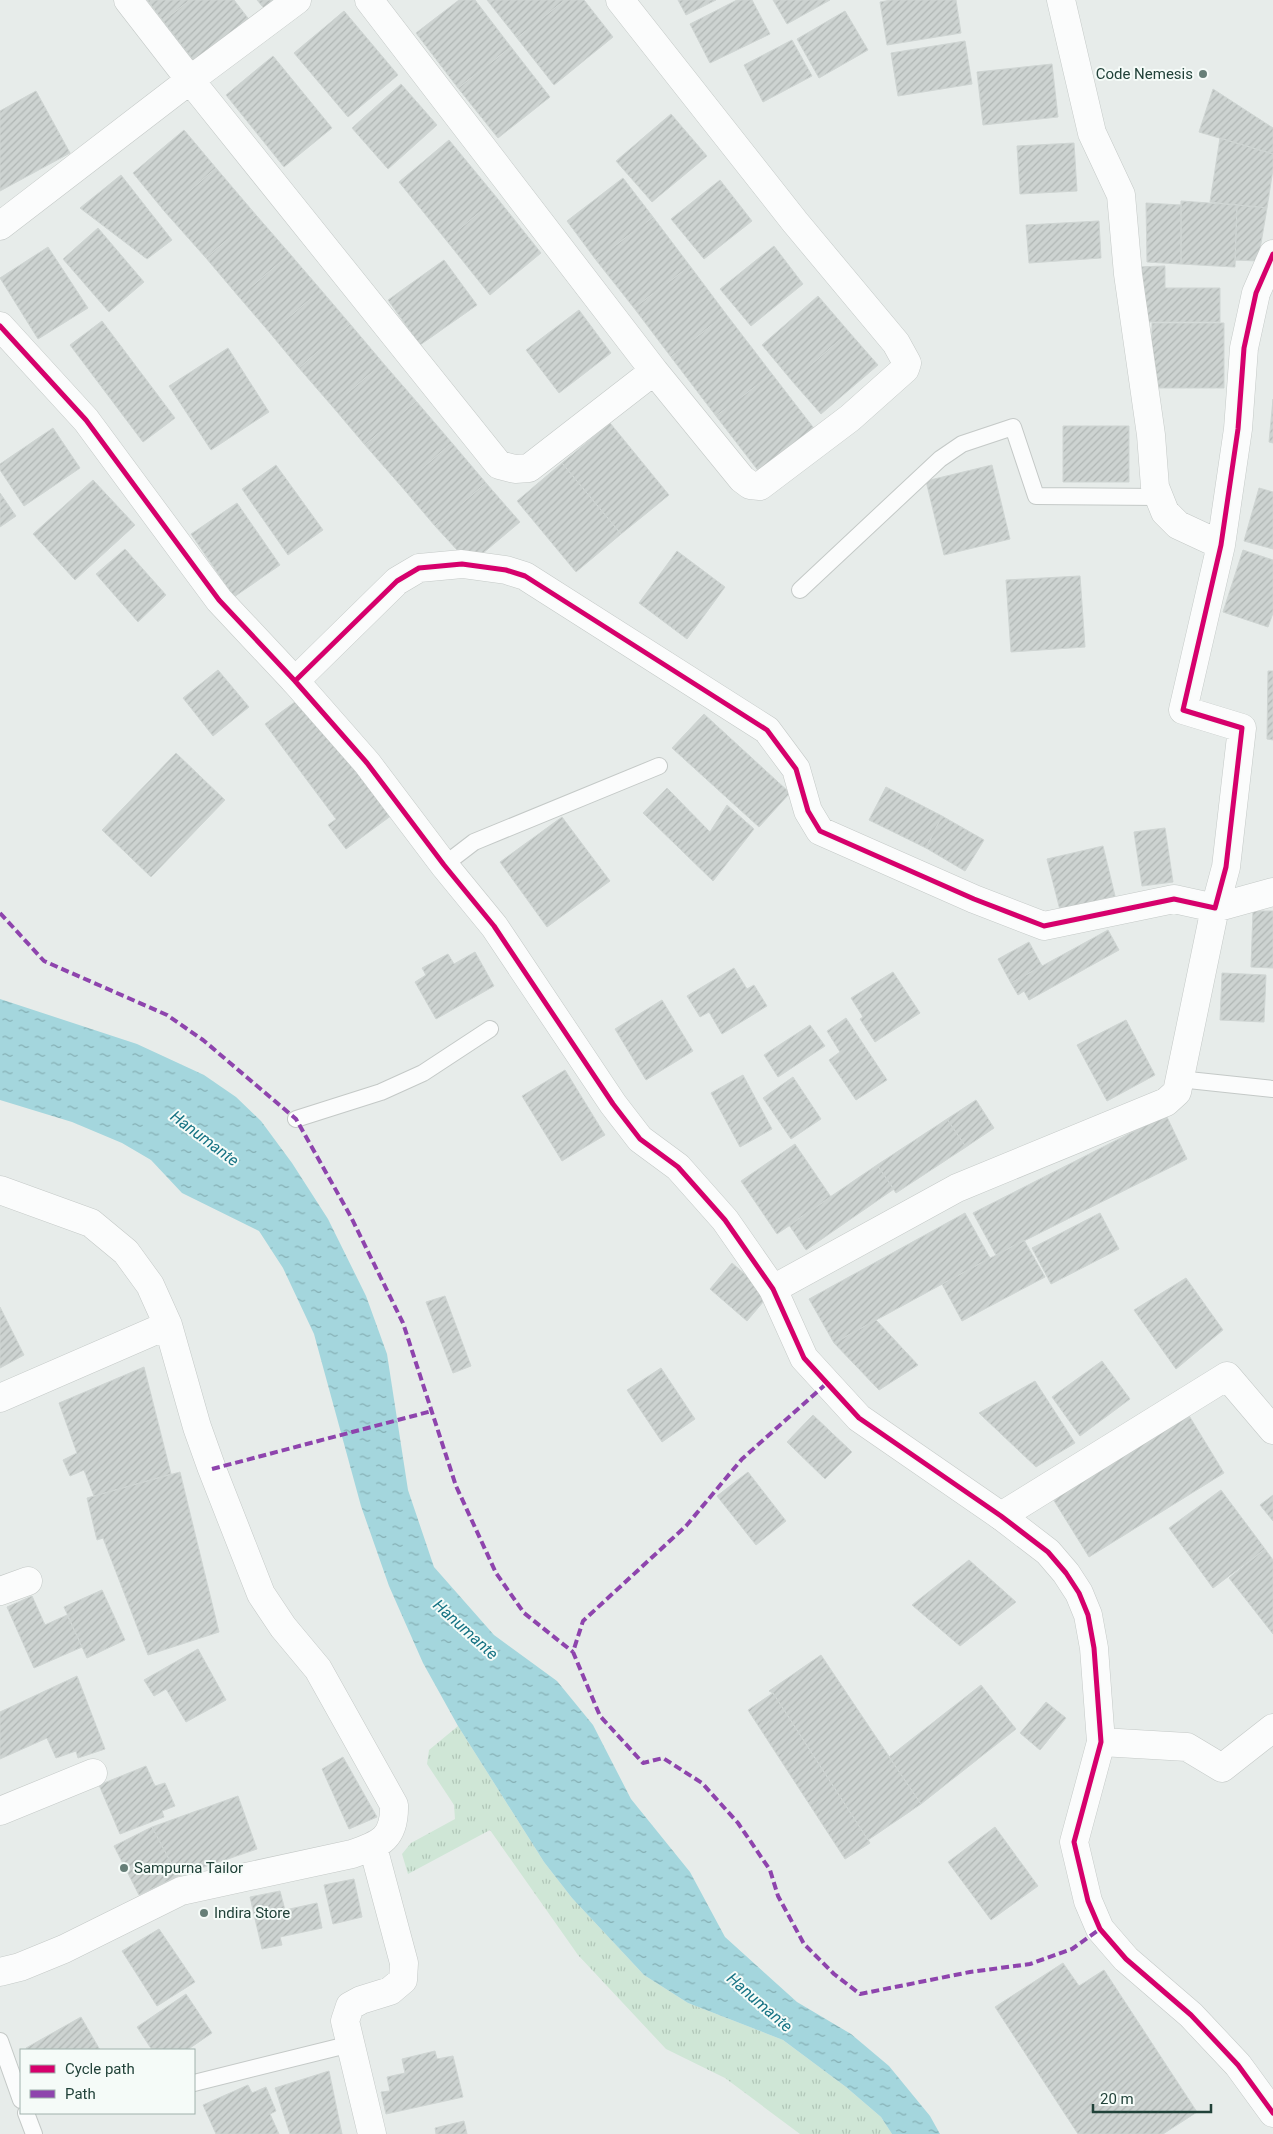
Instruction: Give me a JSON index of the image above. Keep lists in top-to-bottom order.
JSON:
{
  "water": ["Hanumante"],
  "places": ["Code Nemesis", "Sampurna Tailor", "Indira Store"],
  "legend": ["Cycle path", "Path"],
  "scale_bar": "20 m"
}
